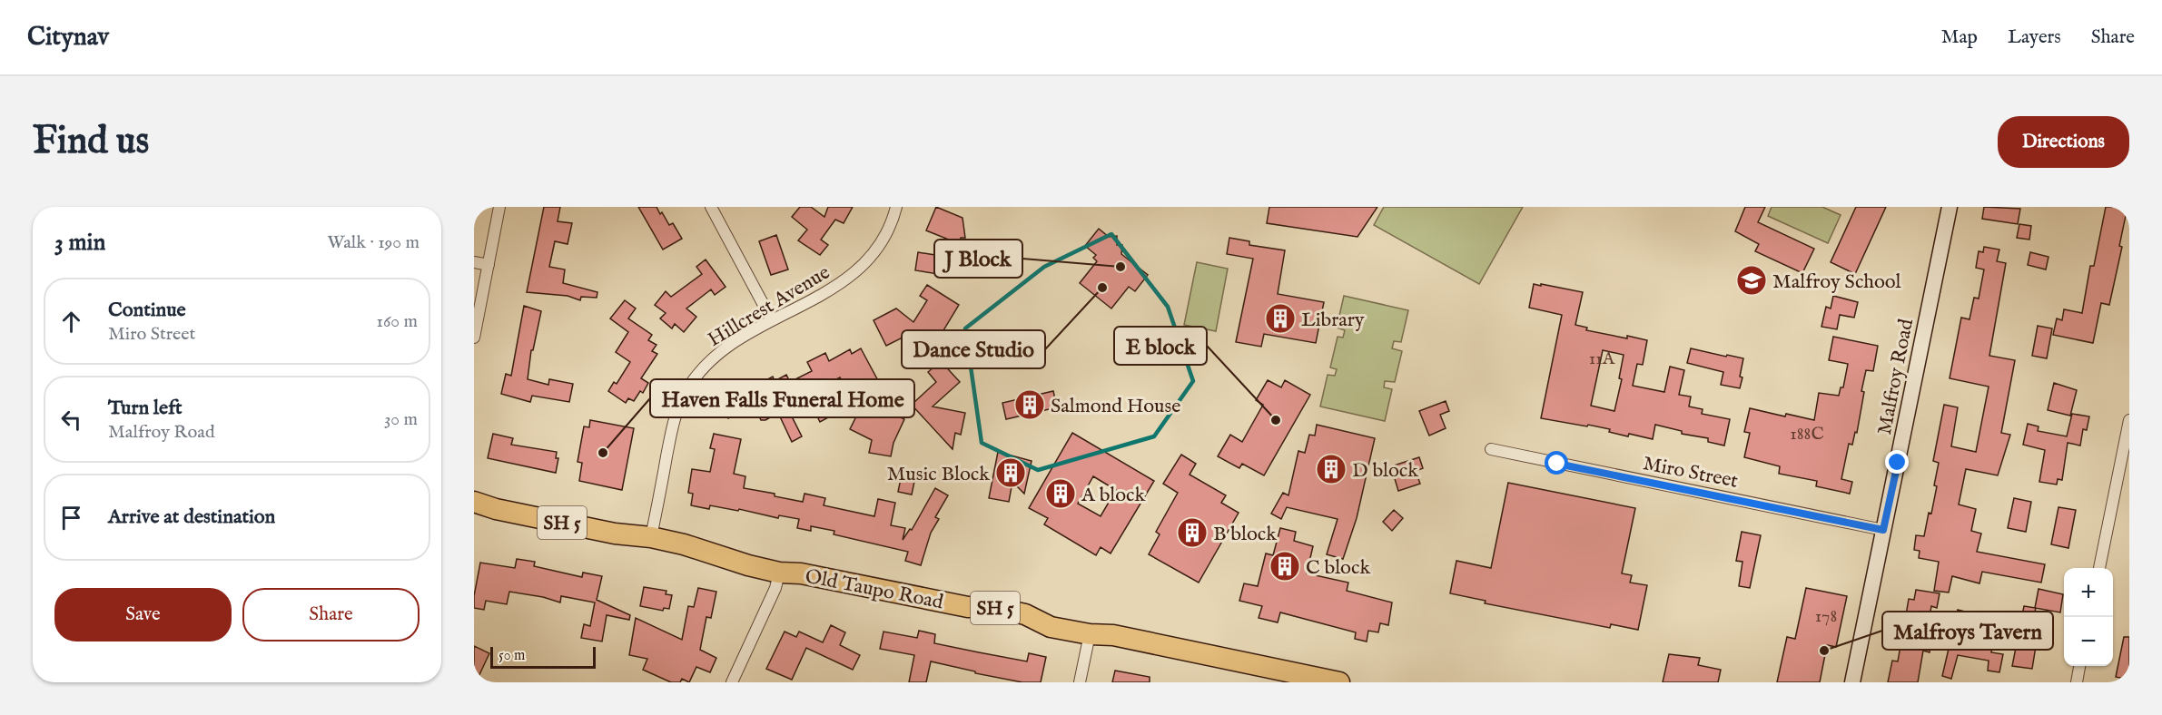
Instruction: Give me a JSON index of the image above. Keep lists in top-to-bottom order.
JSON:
{
  "streets": {
    "highway": ["SH 5", "Old Taupo Road"],
    "main road": ["Malfroy Road"],
    "street": ["Hillcrest Avenue", "Miro Street"]
  },
  "crossings": [
    ["Hillcrest Avenue", "Old Taupo Road"],
    ["Malfroy Road", "Miro Street"]
  ],
  "places": {
    "other": [
      "J Block",
      "Dance Studio",
      "E block",
      "Haven Falls Funeral Home",
      "Malfroys Tavern"
    ],
    "school or university": ["Malfroy School"],
    "building": [
      "Library",
      "Salmond House",
      "D block",
      "Music Block",
      "A block",
      "B block",
      "C block"
    ]
  },
  "house_numbers": ["11A", "188C", "178"],
  "scale_bar": "50 m",
  "page": {
    "header": "Citynav",
    "nav": ["Map", "Layers", "Share"],
    "buttons": [
      "Directions",
      ["Save", "Share"]
    ],
    "title": "Find us",
    "heading": ["3 min", "Walk · 190 m"],
    "list": [
      ["Continue", "Miro Street", "160 m"],
      ["Turn left", "Malfroy Road", "30 m"],
      "Arrive at destination"
    ],
    "map_buttons": ["+", "−"],
    "scale": "50 m"
  }
}
